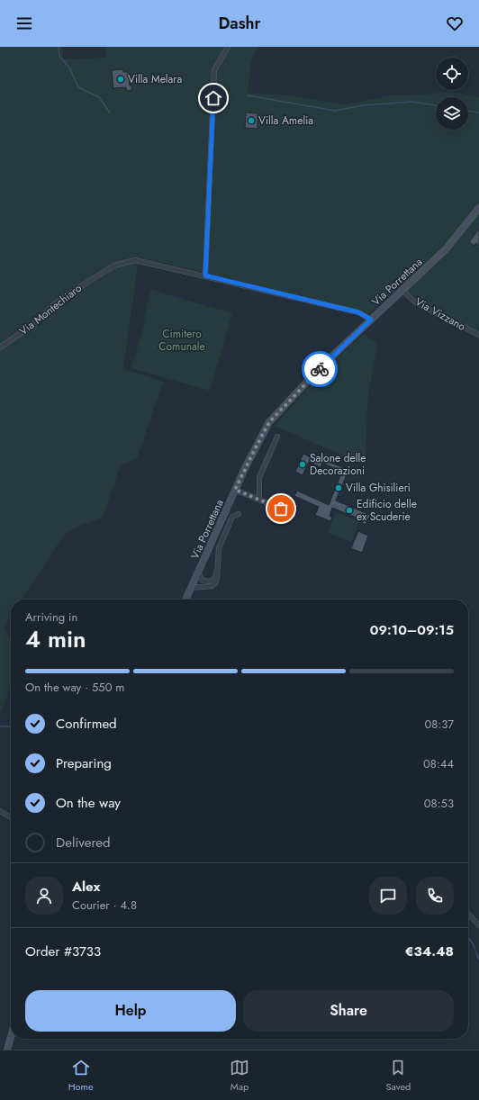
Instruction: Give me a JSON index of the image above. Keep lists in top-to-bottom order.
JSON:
{
  "streets": {
    "main road": ["Via Porrettana"],
    "street": ["Via Montechiaro", "Via Vizzano"]
  },
  "crossings": [
    ["Via Porrettana", "Via Montechiaro"],
    ["Via Porrettana", "Via Vizzano"]
  ],
  "parks": ["Cimitero Comunale"],
  "places": [
    "Villa Melara",
    "Villa Amelia",
    "Salone delle Decorazioni",
    "Villa Ghisilieri",
    "Edificio delle ex Scuderie"
  ],
  "page": {
    "header": "Dashr",
    "heading": ["4 min", "Arriving in", "09:10–09:15"],
    "panel": [
      "Alex",
      "Courier · 4.8",
      "Order #3733",
      "€34.48"
    ],
    "bar": "On the way · 550 m",
    "list": [
      ["Confirmed", "08:37"],
      ["Preparing", "08:44"],
      ["On the way", "08:53"],
      "Delivered"
    ],
    "buttons": ["Help", "Share"],
    "tabs": ["Home", "Map", "Saved"]
  }
}
